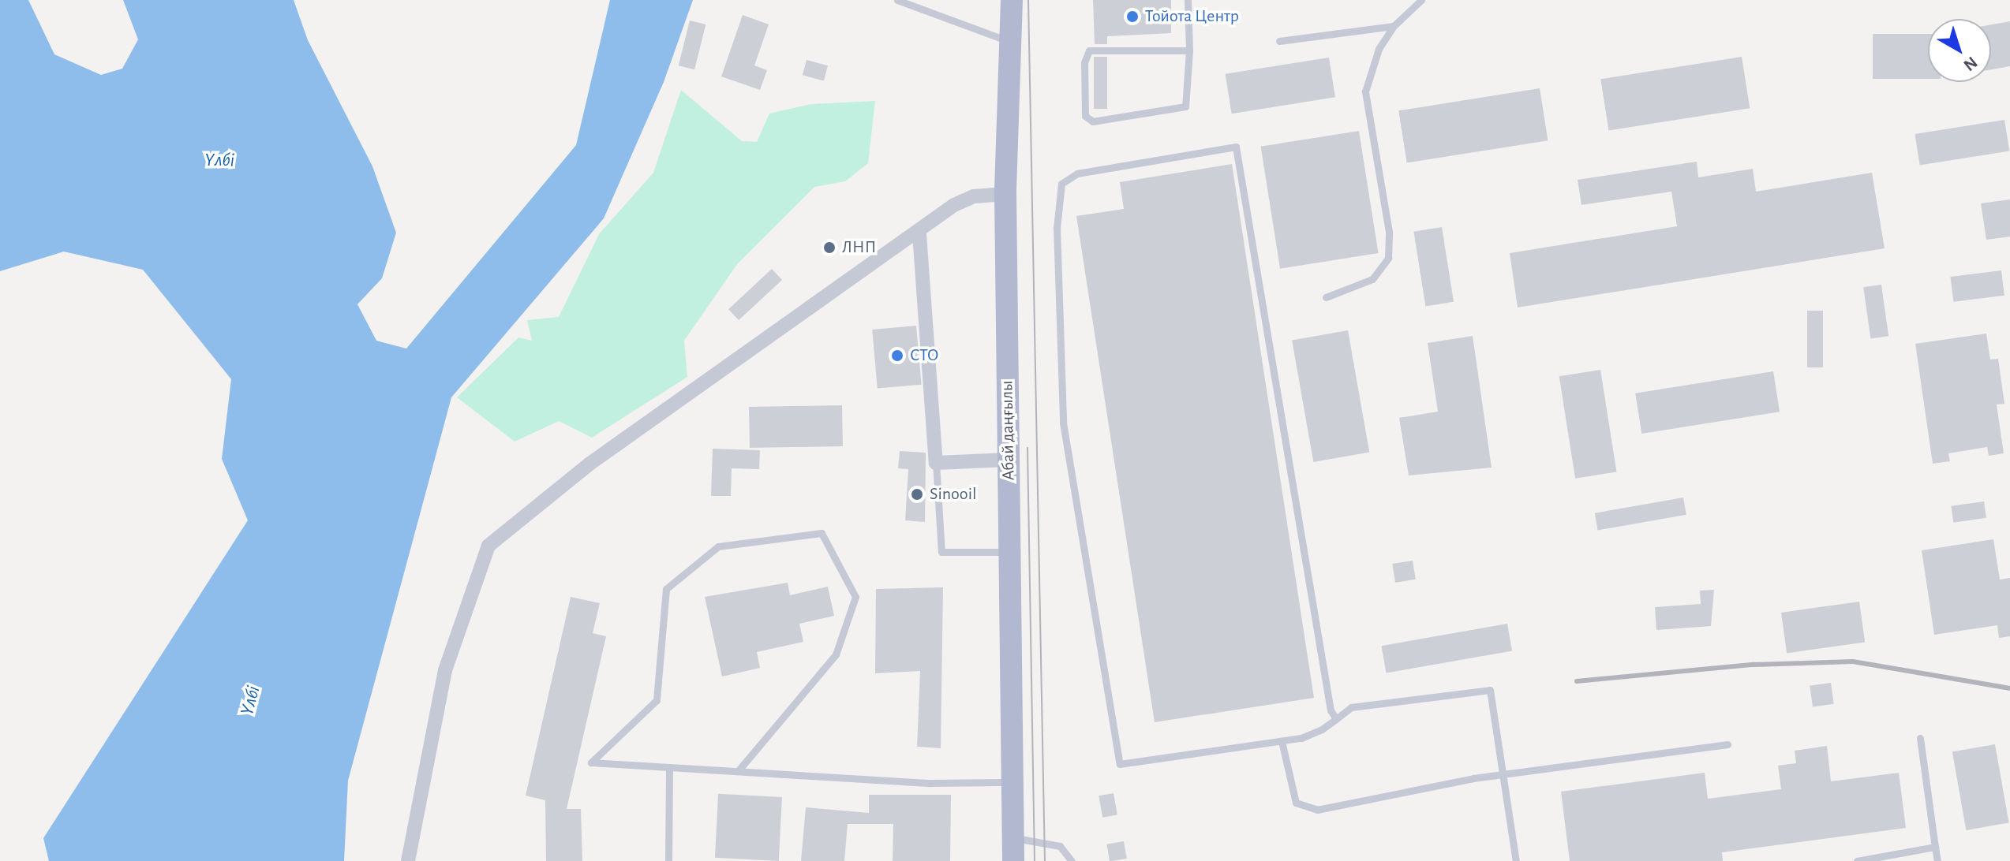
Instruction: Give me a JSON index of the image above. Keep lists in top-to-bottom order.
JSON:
{
  "streets": {
    "main road": ["Абай даңғылы"]
  },
  "water": ["Үлбі"],
  "places": [
    "Тойота Центр",
    "ЛНП",
    "СТО",
    "Sinooil"
  ],
  "north": "bottom right"
}
